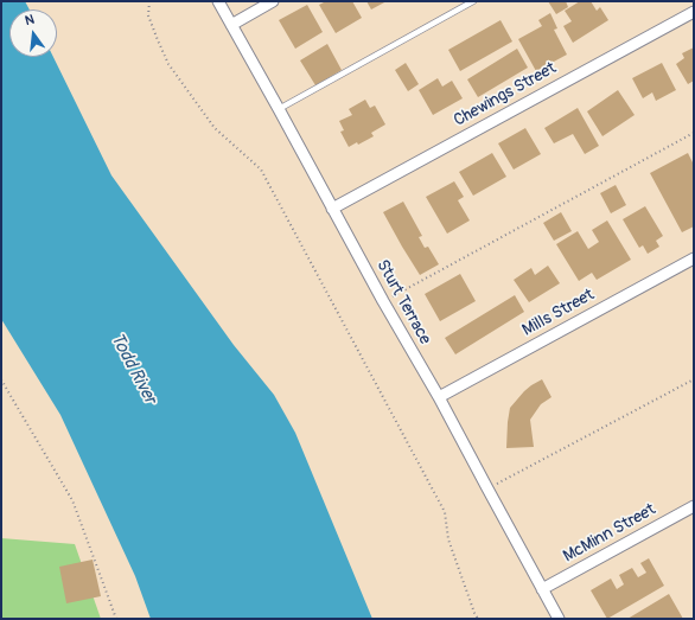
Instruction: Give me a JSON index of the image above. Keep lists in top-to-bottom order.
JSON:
{
  "streets": {
    "street": [
      "Chewings Street",
      "Sturt Terrace",
      "Mills Street",
      "McMinn Street"
    ]
  },
  "crossings": [
    ["Chewings Street", "Sturt Terrace"],
    ["Sturt Terrace", "Mills Street"],
    ["Sturt Terrace", "McMinn Street"]
  ],
  "water": ["Todd River"],
  "north": "top"
}
